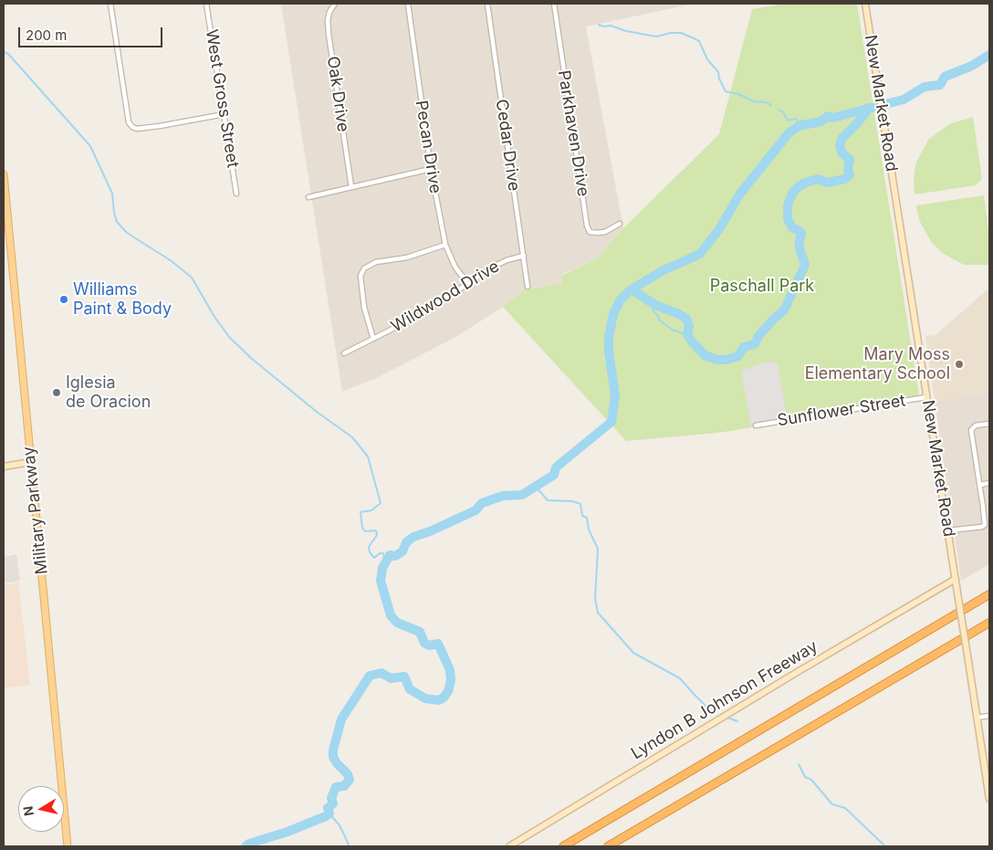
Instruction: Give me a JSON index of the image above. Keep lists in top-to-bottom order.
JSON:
{
  "streets": {
    "main road": ["Military Parkway"],
    "street": [
      "Oak Drive",
      "West Gross Street",
      "New Market Road",
      "Parkhaven Drive",
      "Cedar Drive",
      "Pecan Drive",
      "Wildwood Drive",
      "Sunflower Street",
      "Lyndon B Johnson Freeway"
    ]
  },
  "crossings": [
    ["New Market Road", "Sunflower Street"],
    ["New Market Road", "Lyndon B Johnson Freeway"],
    ["Cedar Drive", "Wildwood Drive"],
    ["Pecan Drive", "Wildwood Drive"]
  ],
  "parks": ["Paschall Park"],
  "places": ["Williams Paint & Body", "Mary Moss Elementary School", "Iglesia de Oracion"],
  "scale_bar": "200 m",
  "north": "left"
}
